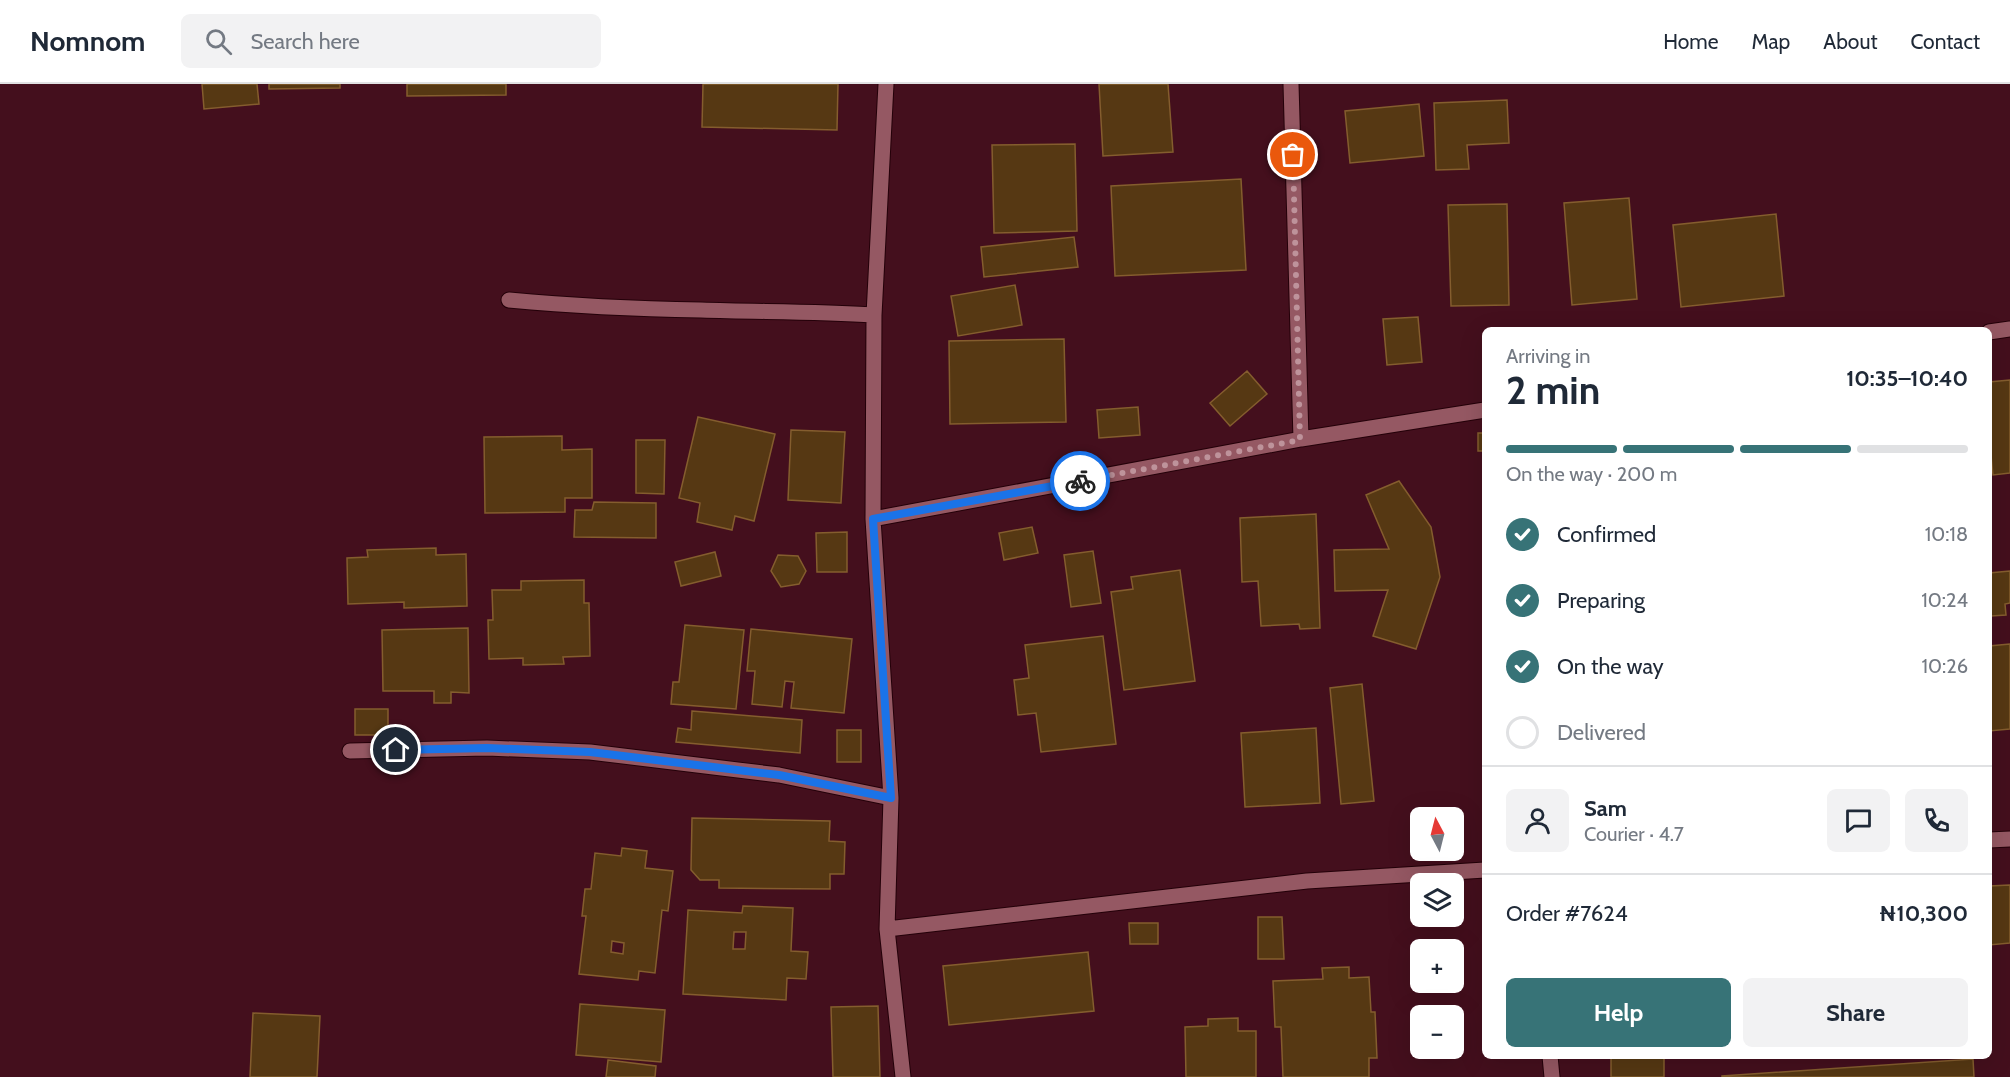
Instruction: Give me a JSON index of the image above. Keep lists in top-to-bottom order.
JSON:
{
  "north": "top",
  "page": {
    "header": "Nomnom",
    "search": "Search here",
    "nav": [
      "Home",
      "Map",
      "About",
      "Contact"
    ],
    "heading": ["2 min", "Arriving in", "10:35–10:40"],
    "panel": [
      "Sam",
      "Courier · 4.7",
      "Order #7624",
      "₦10,300"
    ],
    "bar": "On the way · 200 m",
    "list": [
      ["Confirmed", "10:18"],
      ["Preparing", "10:24"],
      ["On the way", "10:26"],
      "Delivered"
    ],
    "map_buttons": ["+", "−"],
    "buttons": ["Help", "Share"]
  }
}
